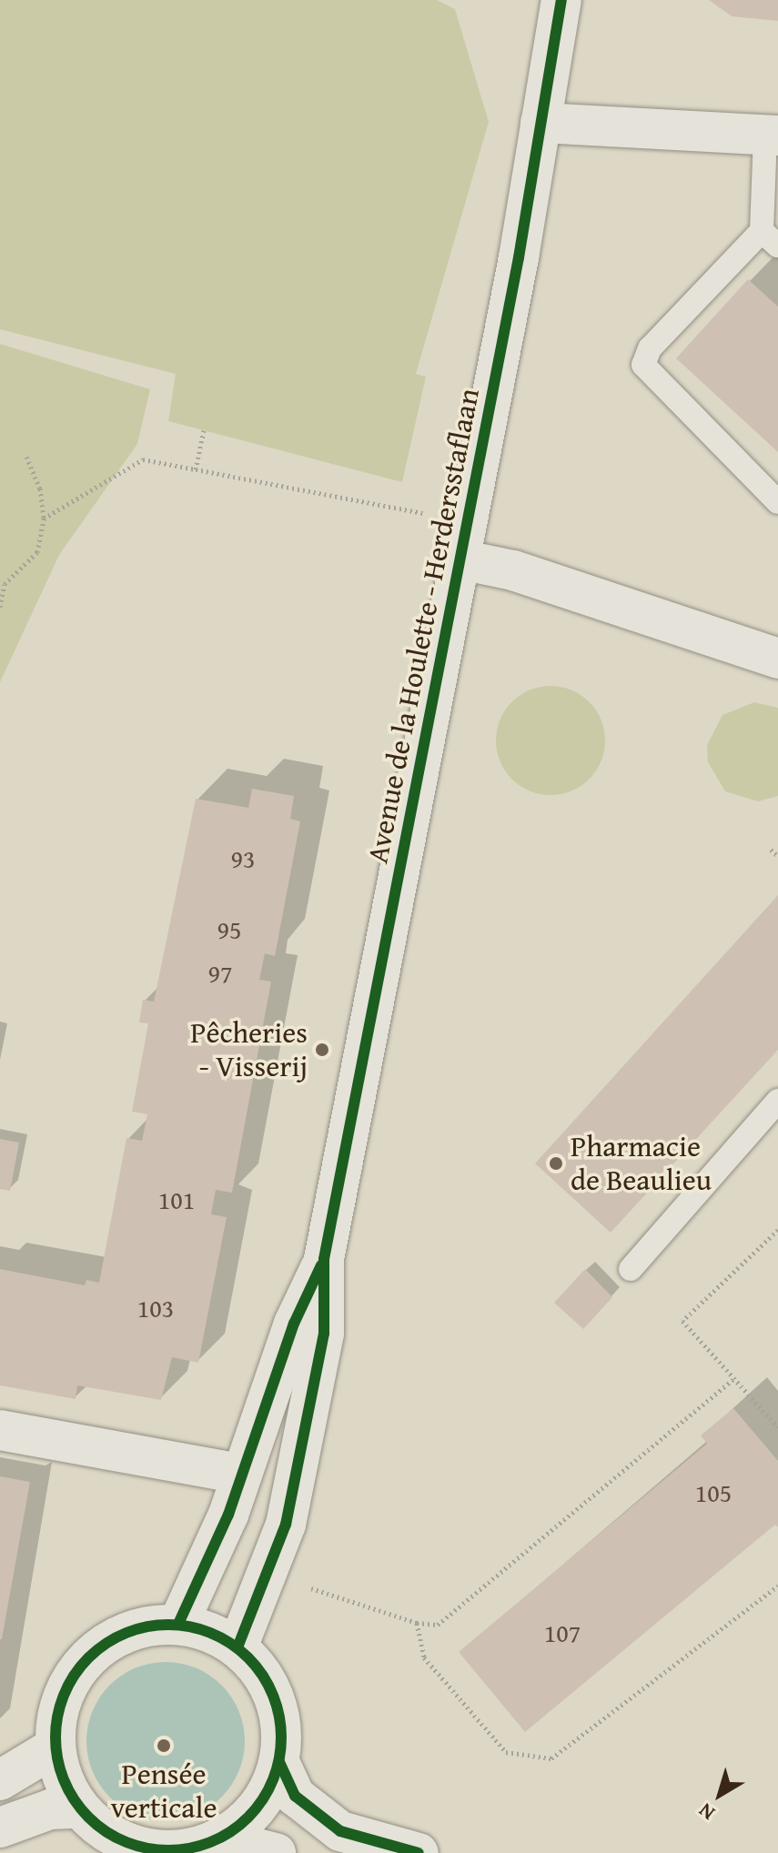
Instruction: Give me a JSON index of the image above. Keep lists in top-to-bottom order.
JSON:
{
  "streets": {
    "street": ["Avenue de la Houlette - Herdersstaflaan"]
  },
  "places": ["Pêcheries - Visserij", "Pharmacie de Beaulieu", "Pensée verticale"],
  "house_numbers": [
    "93",
    "95",
    "97",
    "101",
    "103",
    "105",
    "107"
  ],
  "north": "bottom left"
}
